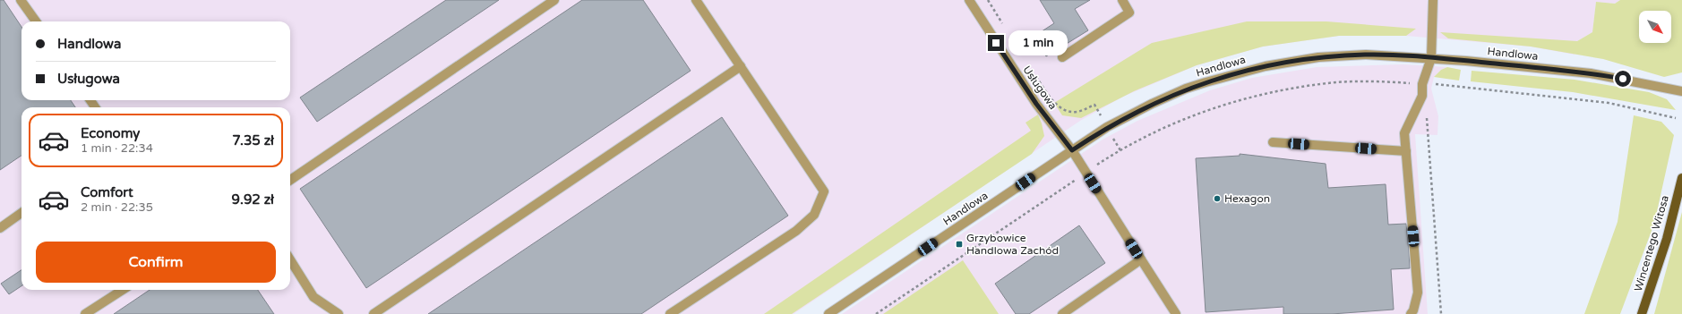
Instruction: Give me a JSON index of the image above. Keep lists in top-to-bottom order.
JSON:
{
  "streets": {
    "main road": ["Wincentego Witosa"],
    "street": ["Handlowa", "Usługowa"]
  },
  "crossings": [
    ["Handlowa", "Usługowa"]
  ],
  "places": {
    "other": ["Hexagon"],
    "transit": ["Grzybowice Handlowa Zachód"]
  },
  "north": "bottom right",
  "page": {
    "banner": ["Handlowa", "Usługowa"],
    "bubble": "1 min",
    "list": [
      {
        "name": "Economy",
        "note": "1 min · 22:34",
        "value": "7.35 zł"
      },
      {
        "name": "Comfort",
        "note": "2 min · 22:35",
        "value": "9.92 zł"
      }
    ],
    "buttons": "Confirm"
  }
}
